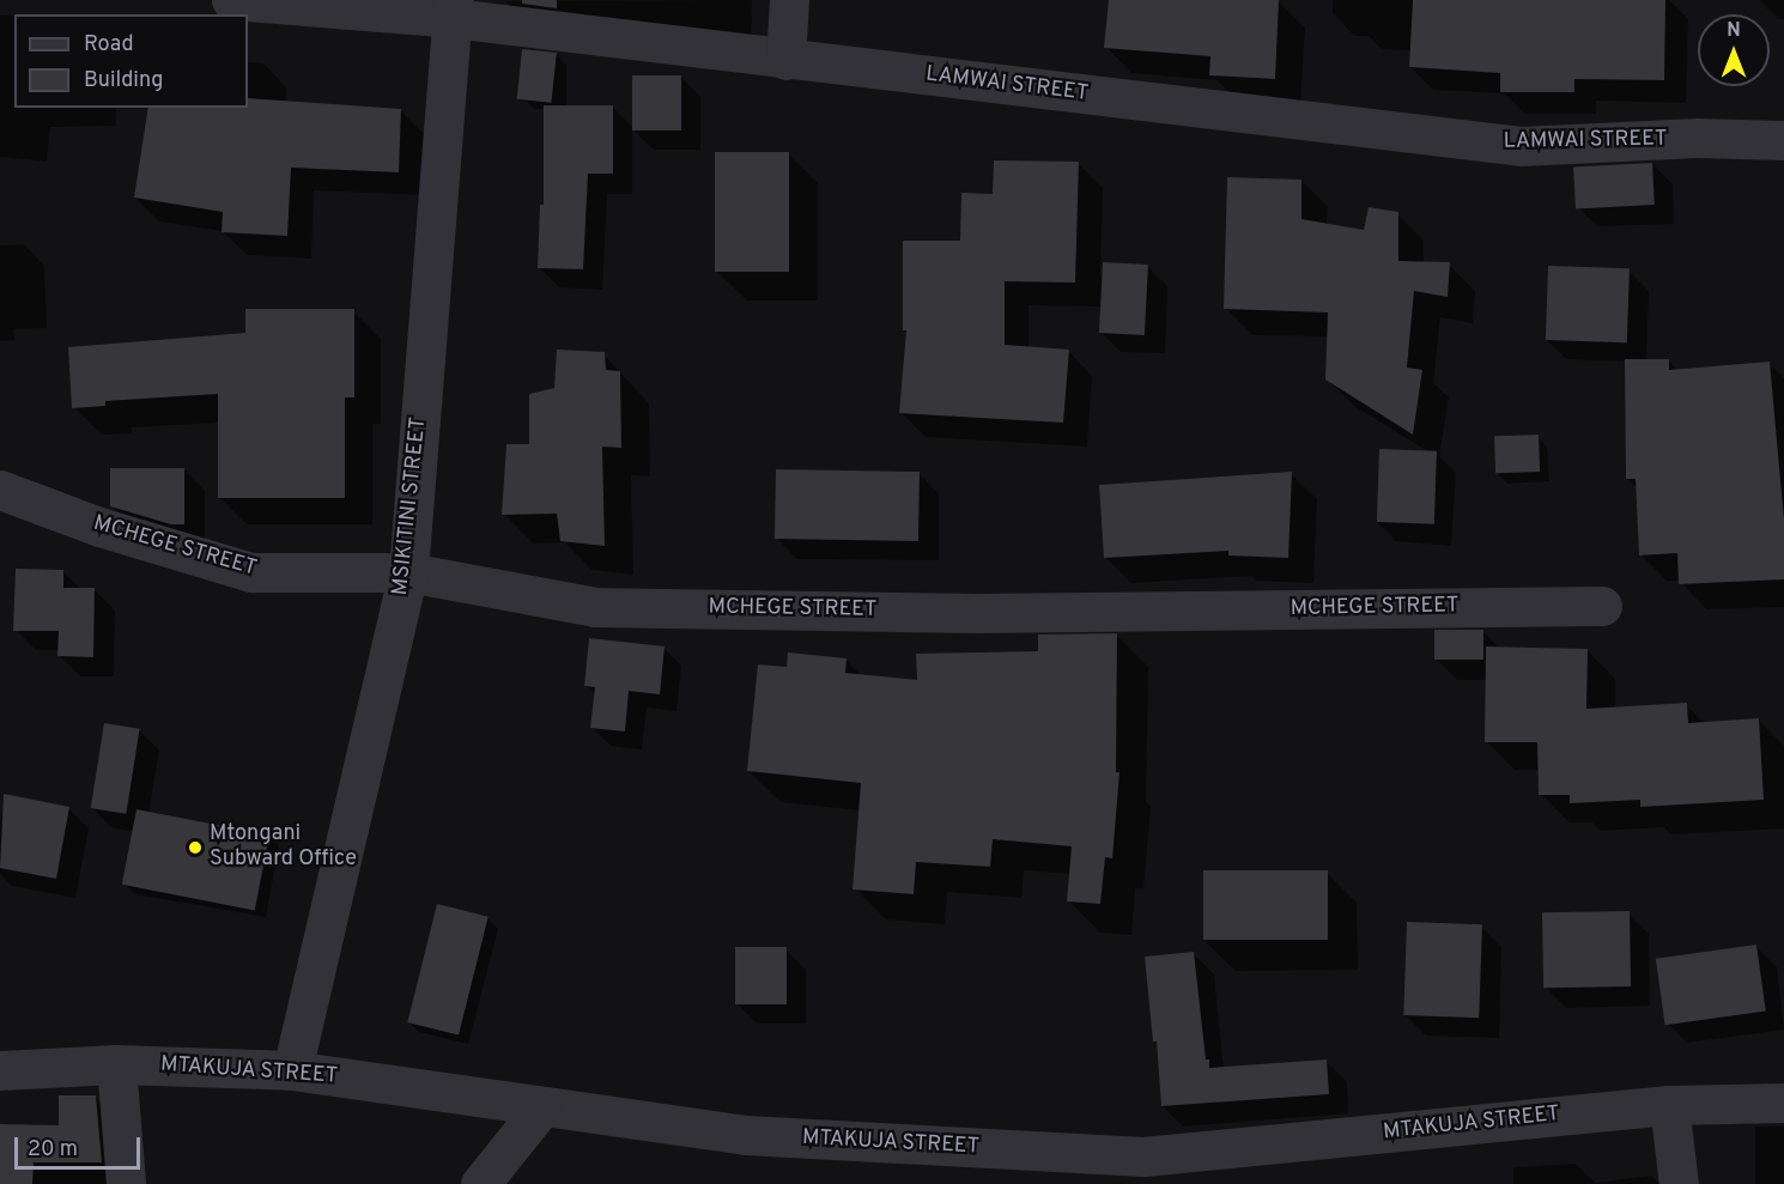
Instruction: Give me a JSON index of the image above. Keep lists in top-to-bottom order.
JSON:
{
  "streets": {
    "street": [
      "LAMWAI STREET",
      "MSIKITINI STREET",
      "MCHEGE STREET",
      "MTAKUJA STREET"
    ]
  },
  "crossings": [
    ["LAMWAI STREET", "MSIKITINI STREET"],
    ["MSIKITINI STREET", "MCHEGE STREET"],
    ["MSIKITINI STREET", "MTAKUJA STREET"]
  ],
  "places": ["Mtongani Subward Office"],
  "legend": ["Road", "Building"],
  "scale_bar": "20 m",
  "north": "top"
}
